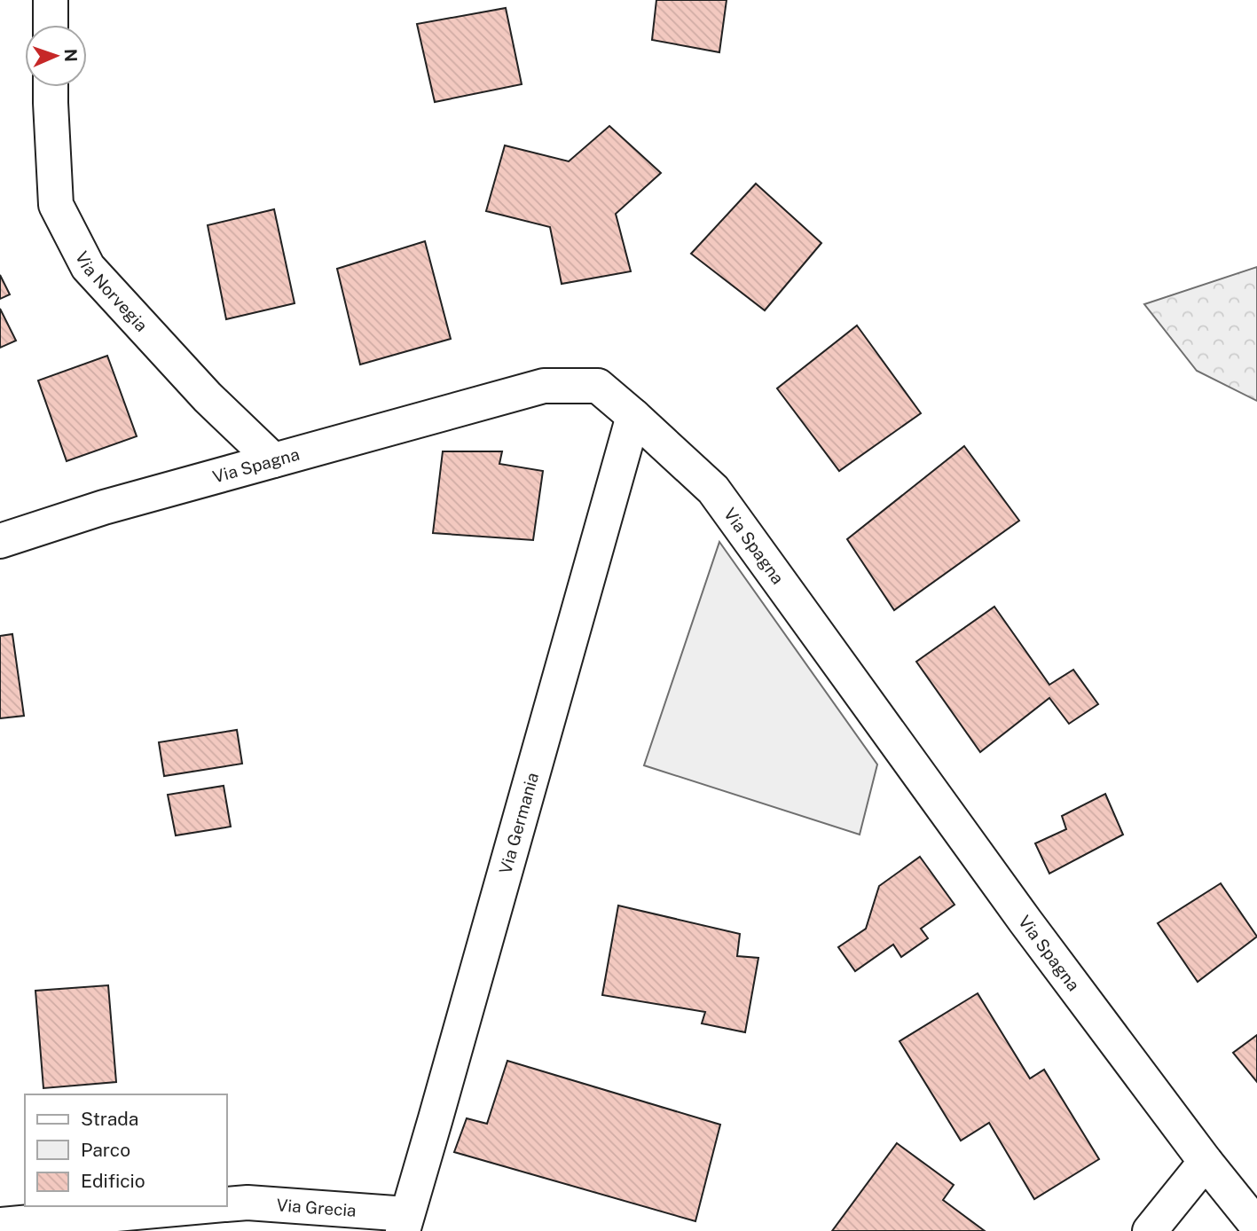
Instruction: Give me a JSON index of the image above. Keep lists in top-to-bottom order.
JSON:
{
  "streets": {
    "street": [
      "Via Norvegia",
      "Via Spagna",
      "Via Germania",
      "Via Grecia"
    ]
  },
  "crossings": [
    ["Via Norvegia", "Via Spagna"],
    ["Via Spagna", "Via Germania"],
    ["Via Germania", "Via Grecia"]
  ],
  "legend": ["Strada", "Parco", "Edificio"],
  "north": "right"
}
